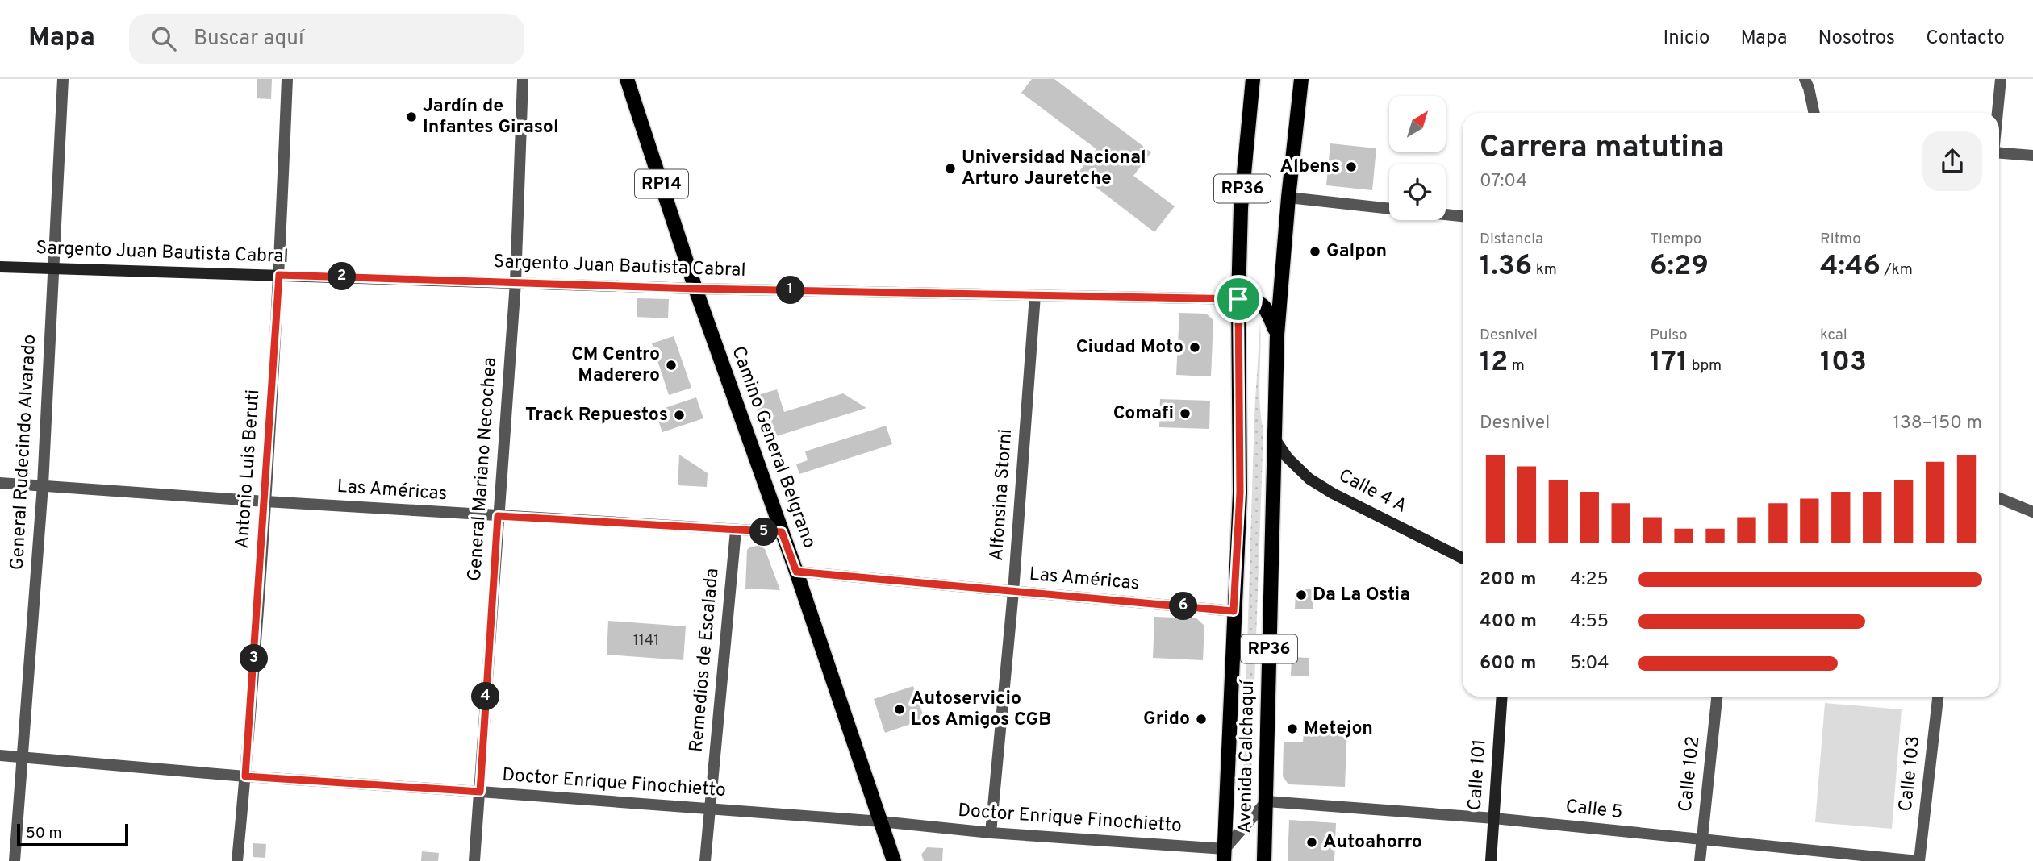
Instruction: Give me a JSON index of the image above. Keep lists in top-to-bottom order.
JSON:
{
  "streets": {
    "main road": [
      "RP14",
      "RP36",
      "Camino General Belgrano",
      "Avenida Calchaquí"
    ],
    "street": [
      "Sargento Juan Bautista Cabral",
      "General Rudecindo Alvarado",
      "Antonio Luis Beruti",
      "General Mariano Necochea",
      "Las Américas",
      "Calle 4 A",
      "Alfonsina Storni",
      "Remedios de Escalada",
      "Calle 102",
      "Calle 103",
      "Calle 101",
      "Doctor Enrique Finochietto",
      "Calle 5"
    ]
  },
  "crossings": [
    ["Sargento Juan Bautista Cabral", "Camino General Belgrano"],
    ["Sargento Juan Bautista Cabral", "General Rudecindo Alvarado"],
    ["Sargento Juan Bautista Cabral", "Antonio Luis Beruti"],
    ["Sargento Juan Bautista Cabral", "General Mariano Necochea"],
    ["Sargento Juan Bautista Cabral", "Alfonsina Storni"],
    ["Sargento Juan Bautista Cabral", "Avenida Calchaquí"],
    ["Camino General Belgrano", "Las Américas"],
    ["Camino General Belgrano", "Doctor Enrique Finochietto"],
    ["General Rudecindo Alvarado", "Las Américas"],
    ["General Rudecindo Alvarado", "Doctor Enrique Finochietto"],
    ["Antonio Luis Beruti", "Las Américas"],
    ["Antonio Luis Beruti", "Doctor Enrique Finochietto"],
    ["General Mariano Necochea", "Las Américas"],
    ["General Mariano Necochea", "Doctor Enrique Finochietto"],
    ["Las Américas", "Alfonsina Storni"],
    ["Las Américas", "Remedios de Escalada"],
    ["Las Américas", "Avenida Calchaquí"],
    ["Calle 4 A", "Avenida Calchaquí"],
    ["Alfonsina Storni", "Doctor Enrique Finochietto"],
    ["Remedios de Escalada", "Doctor Enrique Finochietto"],
    ["Avenida Calchaquí", "Doctor Enrique Finochietto"],
    ["Avenida Calchaquí", "Calle 5"],
    ["Calle 102", "Calle 5"],
    ["Calle 103", "Calle 5"],
    ["Calle 101", "Calle 5"]
  ],
  "places": [
    "Jardín de Infantes Girasol",
    "Albens",
    "Universidad Nacional Arturo Jauretche",
    "Galpon",
    "Ciudad Moto",
    "CM Centro Maderero",
    "Comafi",
    "Track Repuestos",
    "Da La Ostia",
    "Autoservicio Los Amigos CGB",
    "Grido",
    "Metejon",
    "Autoahorro"
  ],
  "house_numbers": ["1141"],
  "scale_bar": "50 m",
  "north": "top right",
  "page": {
    "header": "Mapa",
    "search": "Buscar aquí",
    "nav": [
      "Inicio",
      "Mapa",
      "Nosotros",
      "Contacto"
    ],
    "heading": ["Carrera matutina", "07:04"],
    "stats": [
      ["Distancia", "1.36 km"],
      ["Tiempo", "6:29"],
      ["Ritmo", "4:46 /km"],
      ["Desnivel", "12 m"],
      ["Pulso", "171 bpm"],
      ["kcal", "103"]
    ],
    "pins": [
      "2",
      "1",
      "5",
      "6",
      "3",
      "4"
    ],
    "chart": ["Desnivel", "138–150 m"],
    "list": [
      {
        "name": "200 m",
        "note": "4:25"
      },
      {
        "name": "400 m",
        "note": "4:55"
      },
      {
        "name": "600 m",
        "note": "5:04"
      }
    ],
    "scale": "50 m"
  }
}
